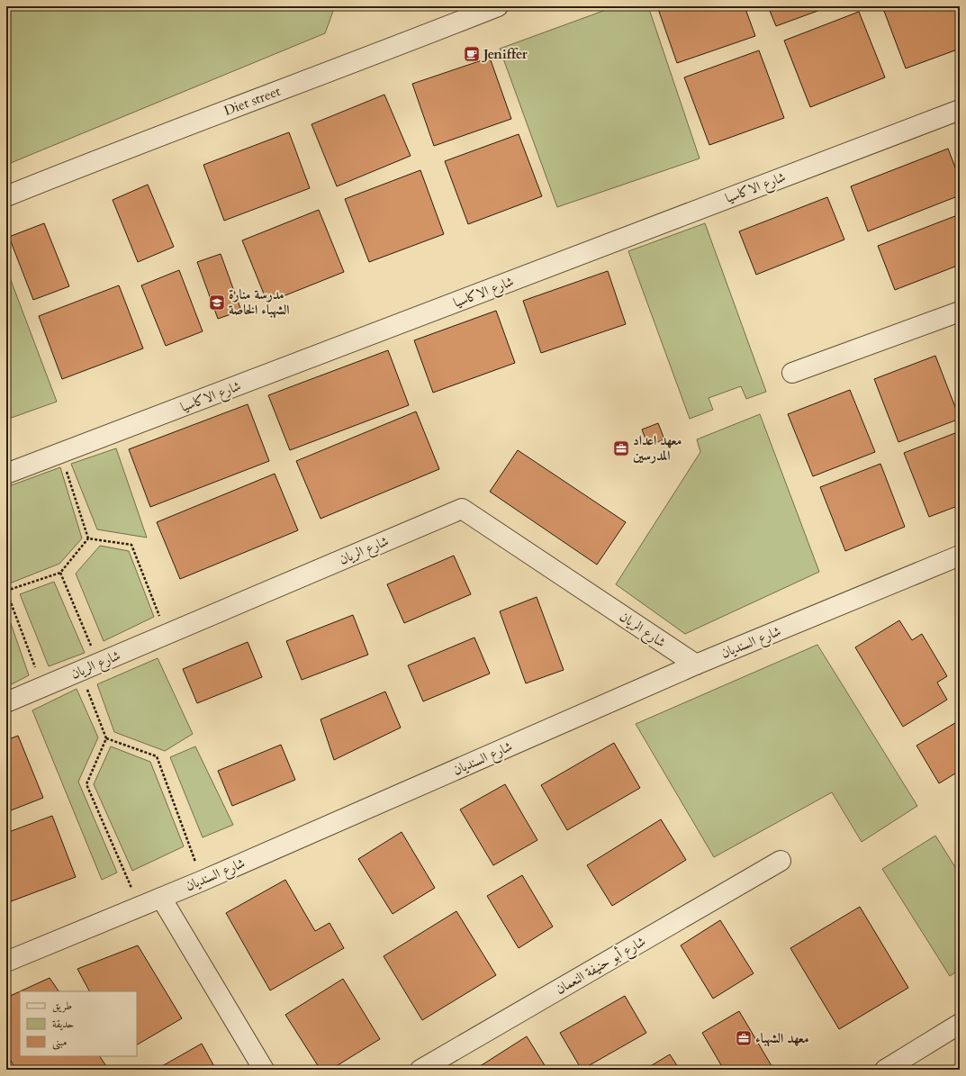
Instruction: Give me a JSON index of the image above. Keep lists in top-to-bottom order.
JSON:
{
  "streets": {
    "street": [
      "Diet street",
      "شارع الاكاسيا",
      "شارع الريان",
      "شارع السنديان",
      "شارع أبو حنيفة النعمان"
    ]
  },
  "crossings": [
    ["شارع الريان", "شارع السنديان"]
  ],
  "places": {
    "cafe": ["Jeniffer"],
    "school or university": ["مدرسة منارة الشهباء الخاصة"],
    "office": ["معهد اعداد المدرسين", "معهد الشهباء"]
  },
  "legend": ["طريق", "حديقة", "مبنى"]
}
